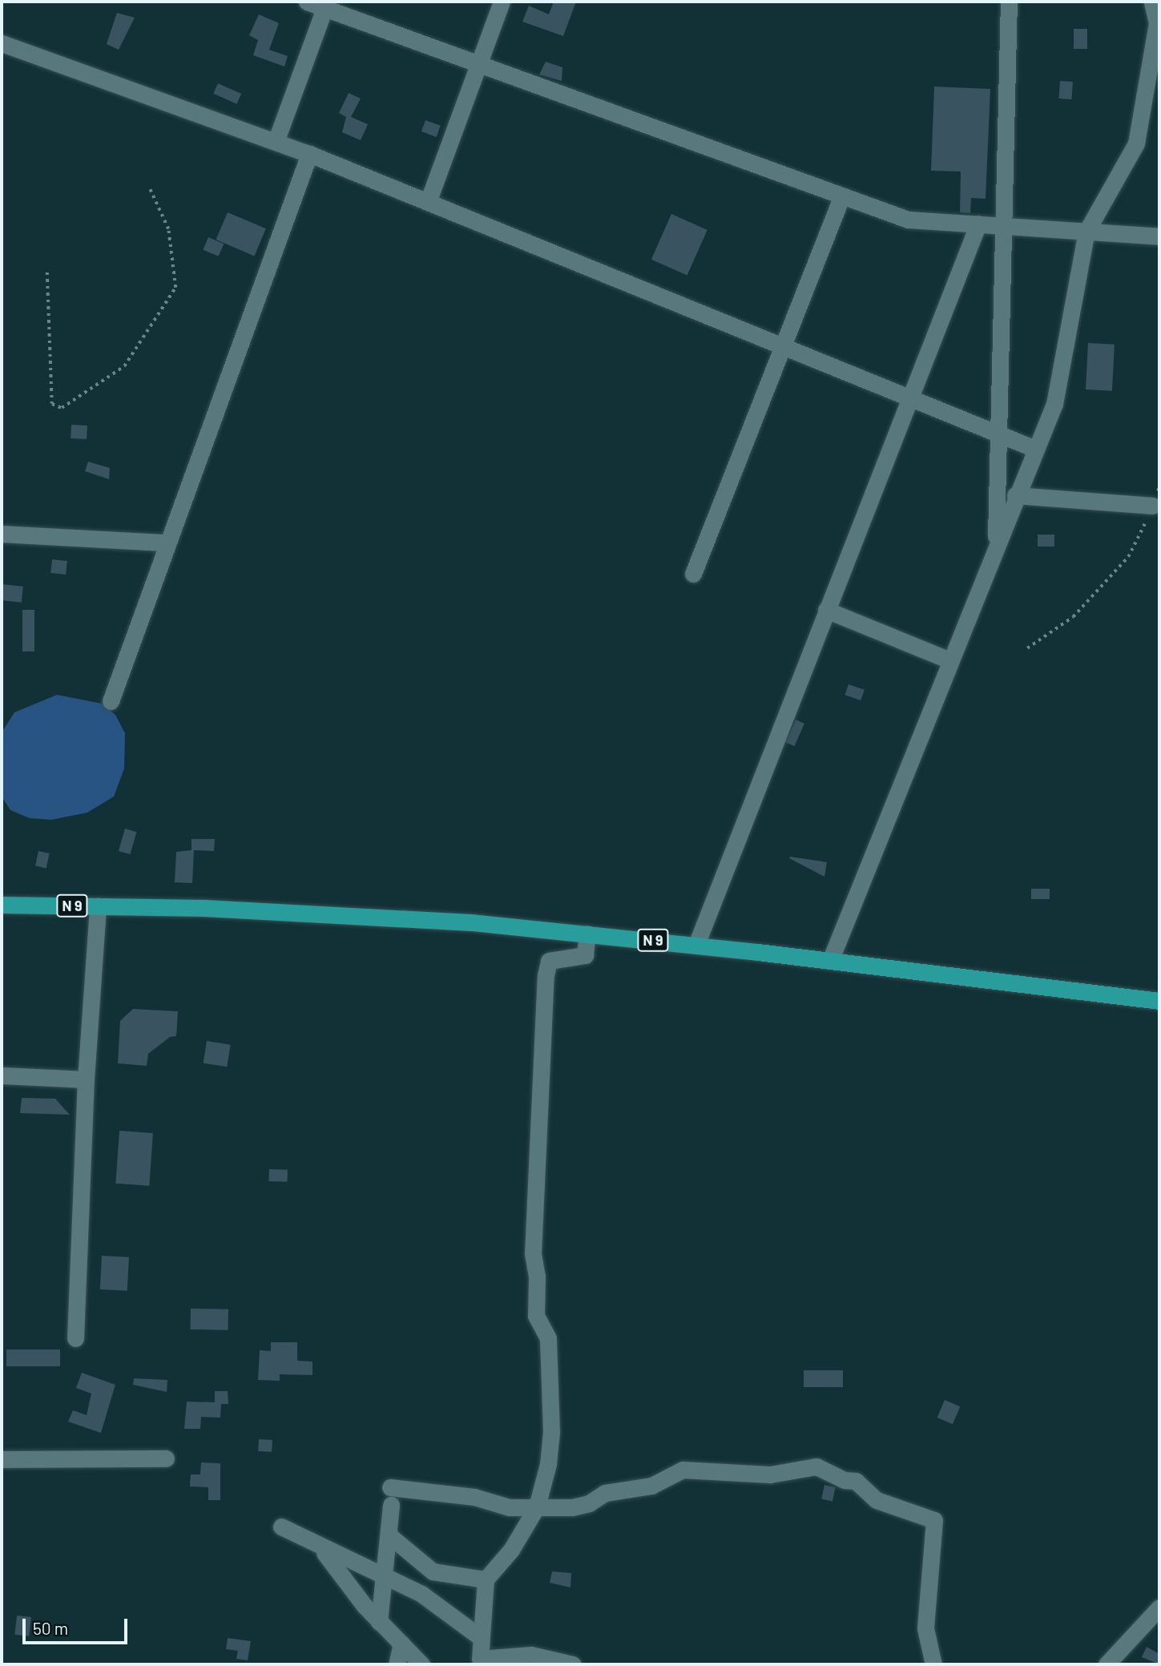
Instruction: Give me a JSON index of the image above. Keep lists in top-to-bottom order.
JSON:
{
  "streets": {
    "main road": ["N 9"]
  },
  "scale_bar": "50 m"
}
